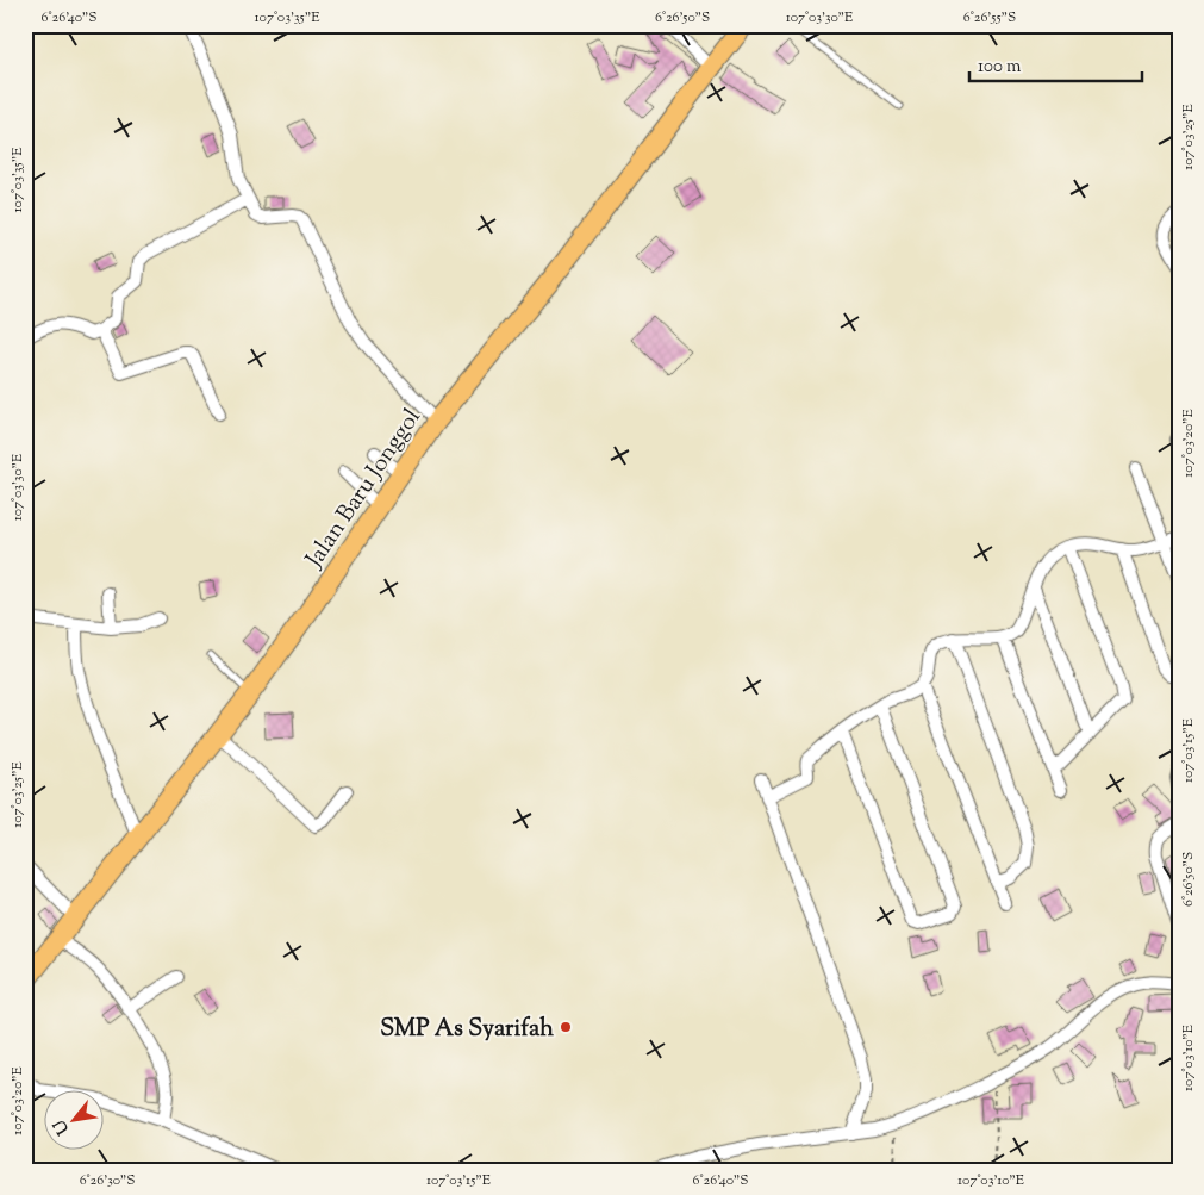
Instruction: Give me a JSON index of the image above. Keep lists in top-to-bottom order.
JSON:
{
  "streets": {
    "main road": ["Jalan Baru Jonggol"]
  },
  "places": ["SMP As Syarifah"],
  "scale_bar": "100 m",
  "north": "bottom left",
  "coordinates": [
    "6°26'40\"S",
    "107°03'35\"E",
    "6°26'50\"S",
    "107°03'30\"E",
    "6°26'55\"S",
    "107°03'25\"E",
    "107°03'20\"E",
    "107°03'15\"E",
    "107°03'10\"E",
    "6°26'30\"S"
  ]
}
